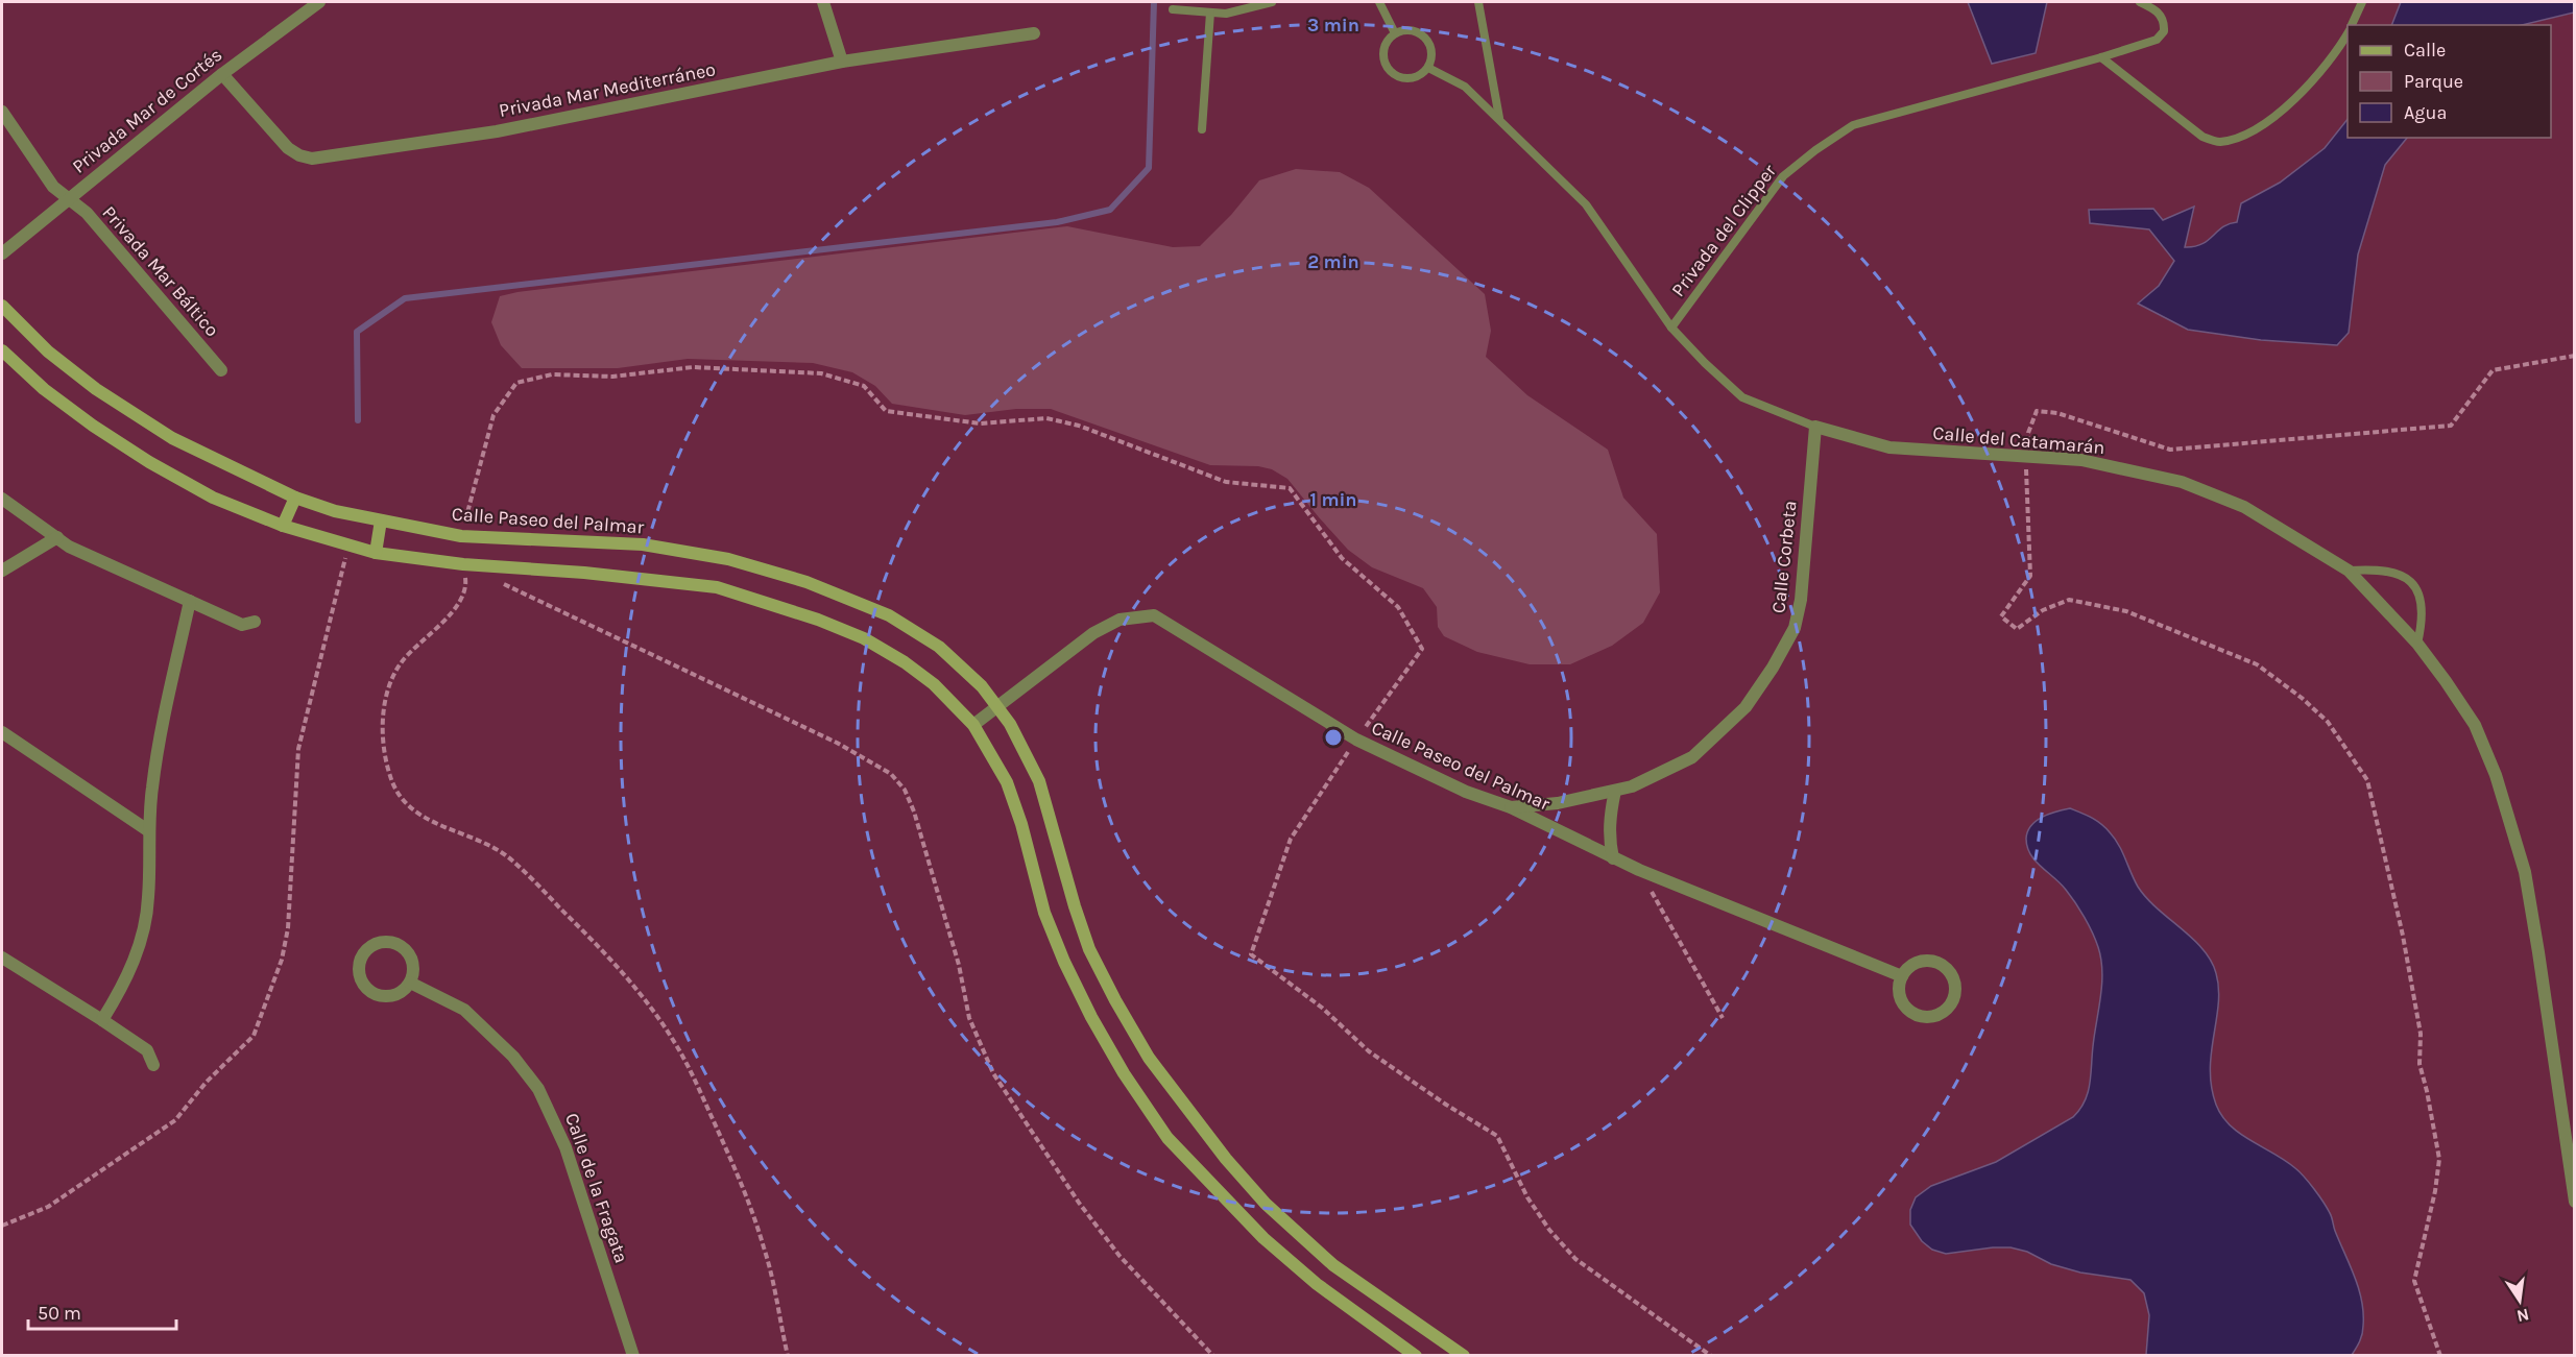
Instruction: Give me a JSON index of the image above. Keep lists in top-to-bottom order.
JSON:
{
  "streets": {
    "street": [
      "Privada Mar Mediterráneo",
      "Privada Mar de Cortés",
      "Privada Mar Báltico",
      "Calle del Catamarán",
      "Calle Paseo del Palmar",
      "Calle Corbeta",
      "Calle de la Fragata"
    ],
    "lane": ["Privada del Clipper"]
  },
  "crossings": [
    ["Privada Mar Mediterráneo", "Privada Mar de Cortés"],
    ["Privada Mar de Cortés", "Privada Mar Báltico"],
    ["Privada del Clipper", "Calle del Catamarán"],
    ["Calle del Catamarán", "Calle Corbeta"],
    ["Calle Paseo del Palmar", "Calle Corbeta"]
  ],
  "legend": ["Calle", "Parque", "Agua"],
  "scale_bar": "50 m",
  "north": "bottom",
  "rings": ["3 min", "2 min", "1 min"]
}
